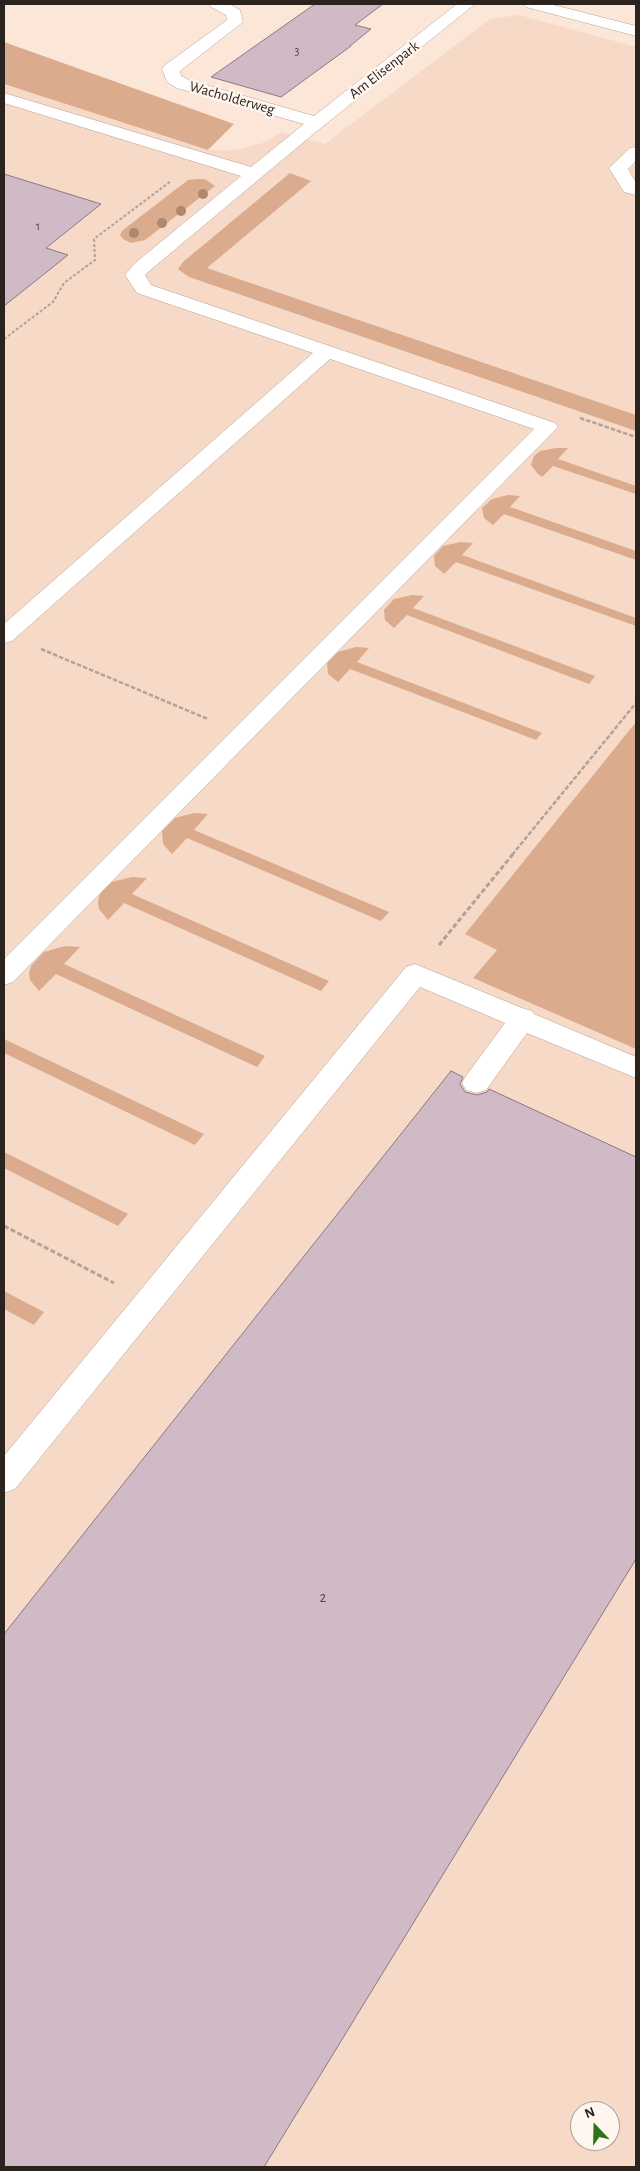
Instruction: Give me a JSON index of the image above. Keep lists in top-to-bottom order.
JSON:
{
  "streets": {
    "street": ["Am Elisenpark", "Wacholderweg"]
  },
  "crossings": [
    ["Am Elisenpark", "Wacholderweg"]
  ],
  "house_numbers": ["3", "1", "2"],
  "north": "top"
}
